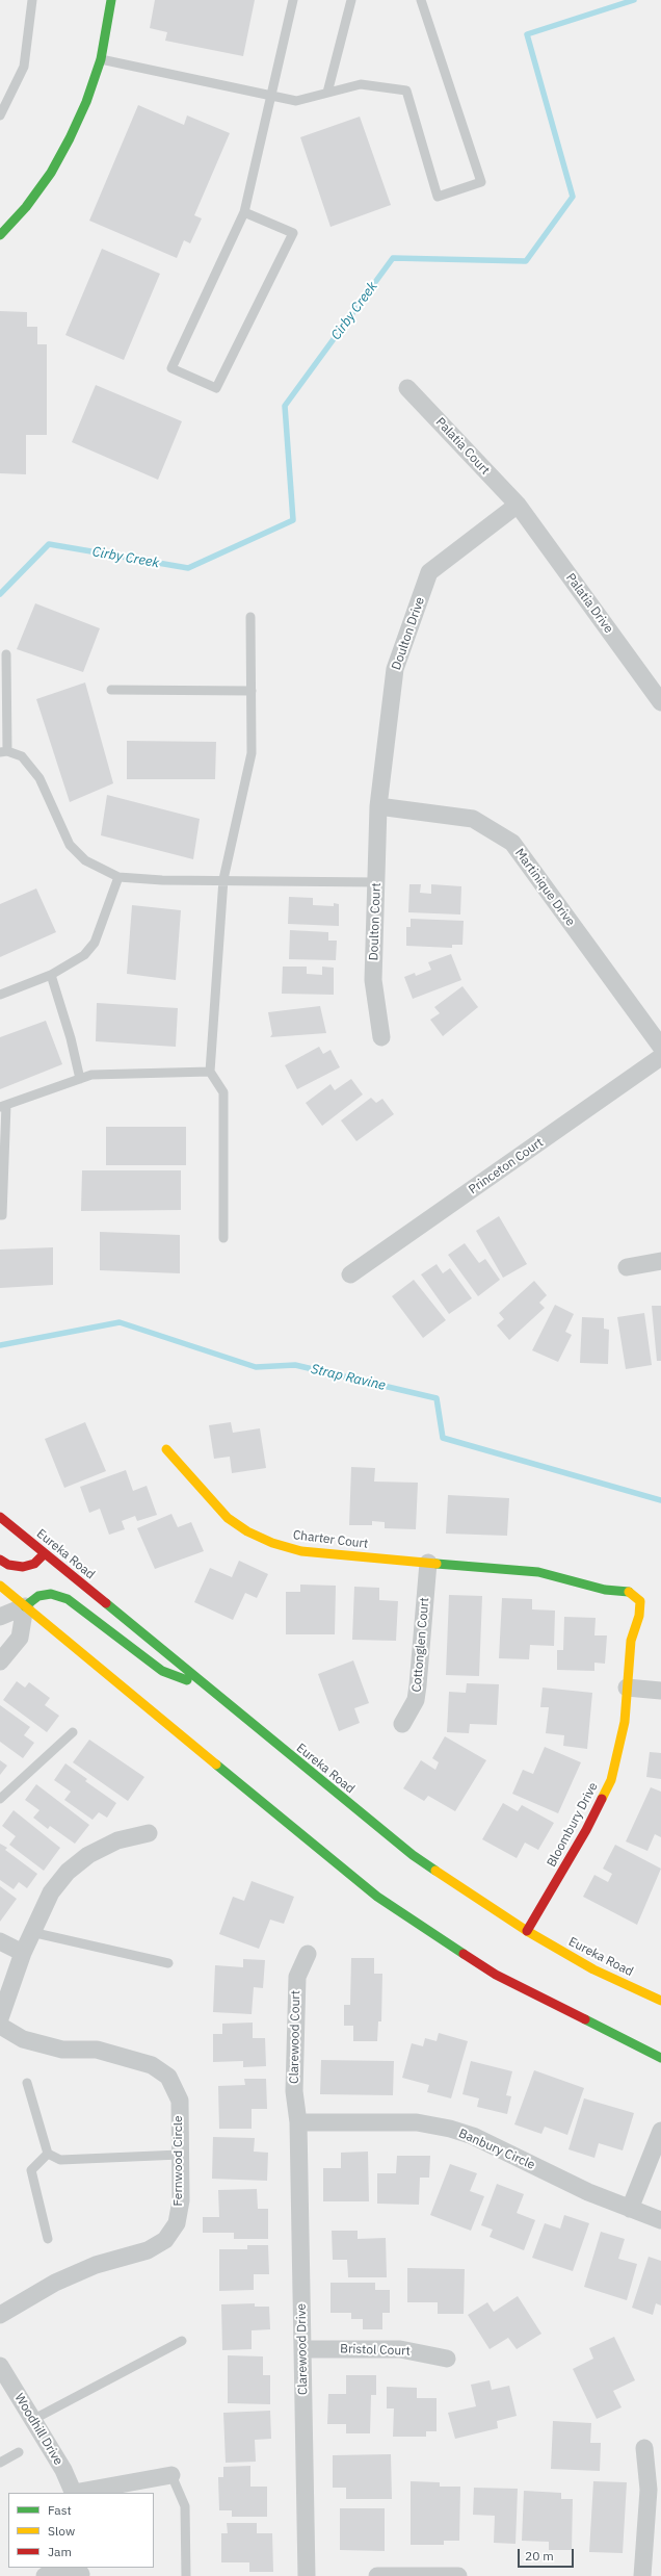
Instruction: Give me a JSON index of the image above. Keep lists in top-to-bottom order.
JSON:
{
  "streets": {
    "main road": ["Charter Court", "Eureka Road", "Bloombury Drive"],
    "street": [
      "Palatia Court",
      "Palatia Drive",
      "Doulton Drive",
      "Martinique Drive",
      "Doulton Court",
      "Princeton Court",
      "Cottonglen Court",
      "Clarewood Court",
      "Banbury Circle",
      "Fernwood Circle",
      "Clarewood Drive",
      "Bristol Court",
      "Woodhill Drive"
    ]
  },
  "crossings": [
    ["Palatia Court", "Palatia Drive"],
    ["Palatia Court", "Doulton Drive"],
    ["Palatia Drive", "Doulton Drive"],
    ["Doulton Drive", "Martinique Drive"],
    ["Doulton Drive", "Doulton Court"],
    ["Martinique Drive", "Doulton Court"],
    ["Charter Court", "Cottonglen Court"],
    ["Charter Court", "Bloombury Drive"],
    ["Eureka Road", "Bloombury Drive"],
    ["Clarewood Court", "Banbury Circle"],
    ["Clarewood Court", "Clarewood Drive"],
    ["Banbury Circle", "Clarewood Drive"],
    ["Clarewood Drive", "Bristol Court"]
  ],
  "water": ["Cirby Creek", "Strap Ravine"],
  "legend": ["Fast", "Slow", "Jam"],
  "scale_bar": "20 m"
}
